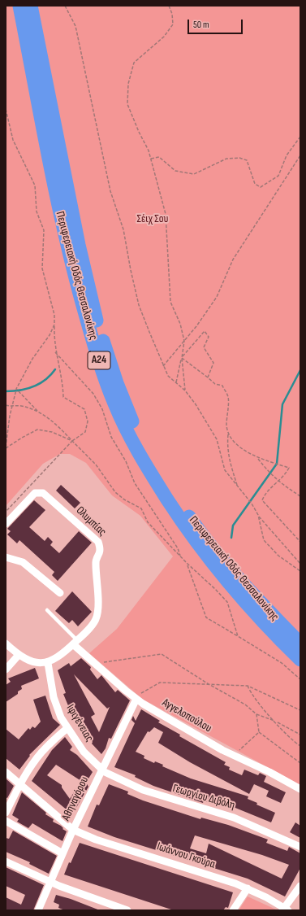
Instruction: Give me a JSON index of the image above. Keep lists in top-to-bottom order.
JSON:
{
  "streets": {
    "highway": ["Περιφερειακή Οδός Θεσσαλονίκης", "Α24"],
    "street": [
      "Ολυμπίας",
      "Αγγελοπούλου",
      "Ιφιγένειας",
      "Γεωργίου Διβόλη",
      "Αθηναγόρου",
      "Ιωάννου Γκούρα"
    ]
  },
  "crossings": [
    ["Ολυμπίας", "Αγγελοπούλου"],
    ["Ολυμπίας", "Ιφιγένειας"],
    ["Αγγελοπούλου", "Αθηναγόρου"],
    ["Ιφιγένειας", "Γεωργίου Διβόλη"],
    ["Ιφιγένειας", "Αθηναγόρου"],
    ["Γεωργίου Διβόλη", "Αθηναγόρου"],
    ["Αθηναγόρου", "Ιωάννου Γκούρα"]
  ],
  "parks": ["Σέιχ Σου"],
  "scale_bar": "50 m"
}
